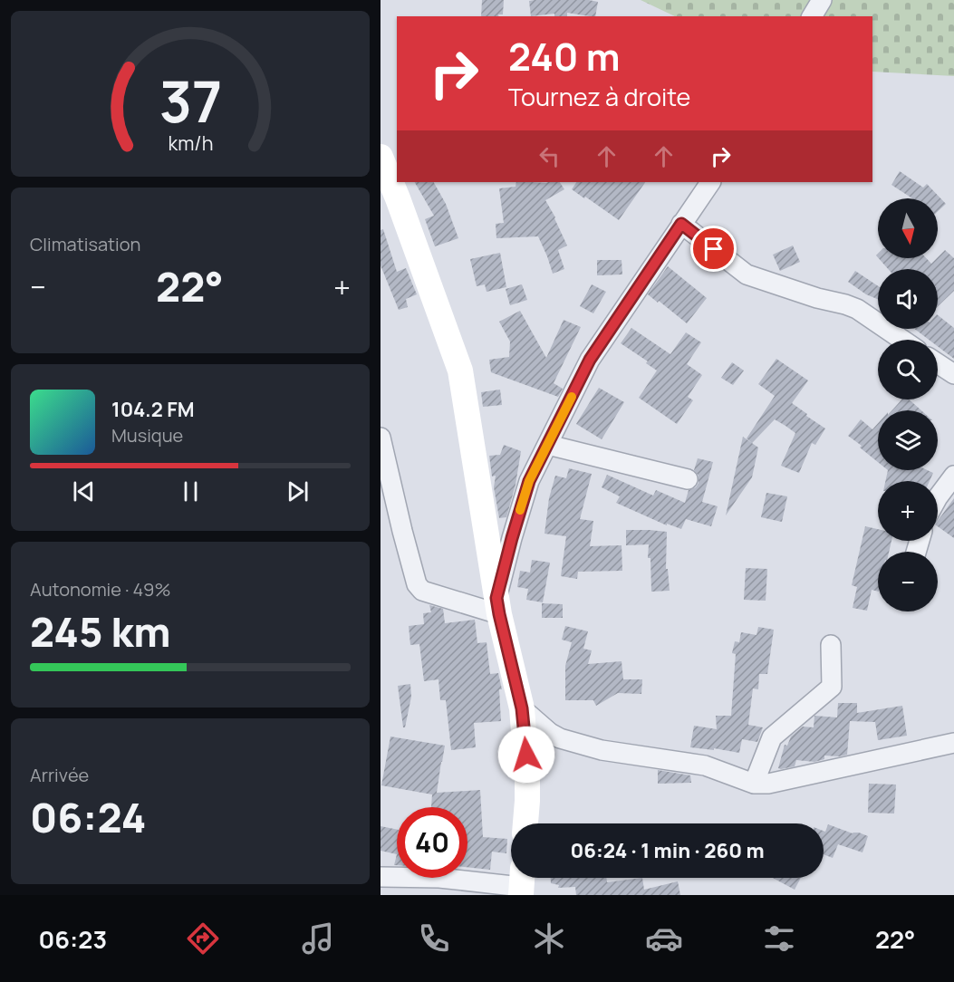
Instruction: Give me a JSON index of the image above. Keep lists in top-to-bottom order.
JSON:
{
  "north": "bottom",
  "page": {
    "turn": ["240 m", "Tournez à droite"],
    "tile": [
      "Climatisation",
      ["Autonomie · 49%", "245 km"],
      ["Arrivée", "06:24"]
    ],
    "map_buttons": ["+", "−"],
    "heat": ["−", "22°", "+"],
    "song": ["104.2 FM", "Musique"],
    "limit": "40",
    "trip": "06:24 · 1 min · 260 m",
    "tabs": ["06:23", "22°"],
    "gauge": ["37", "km/h"]
  }
}
